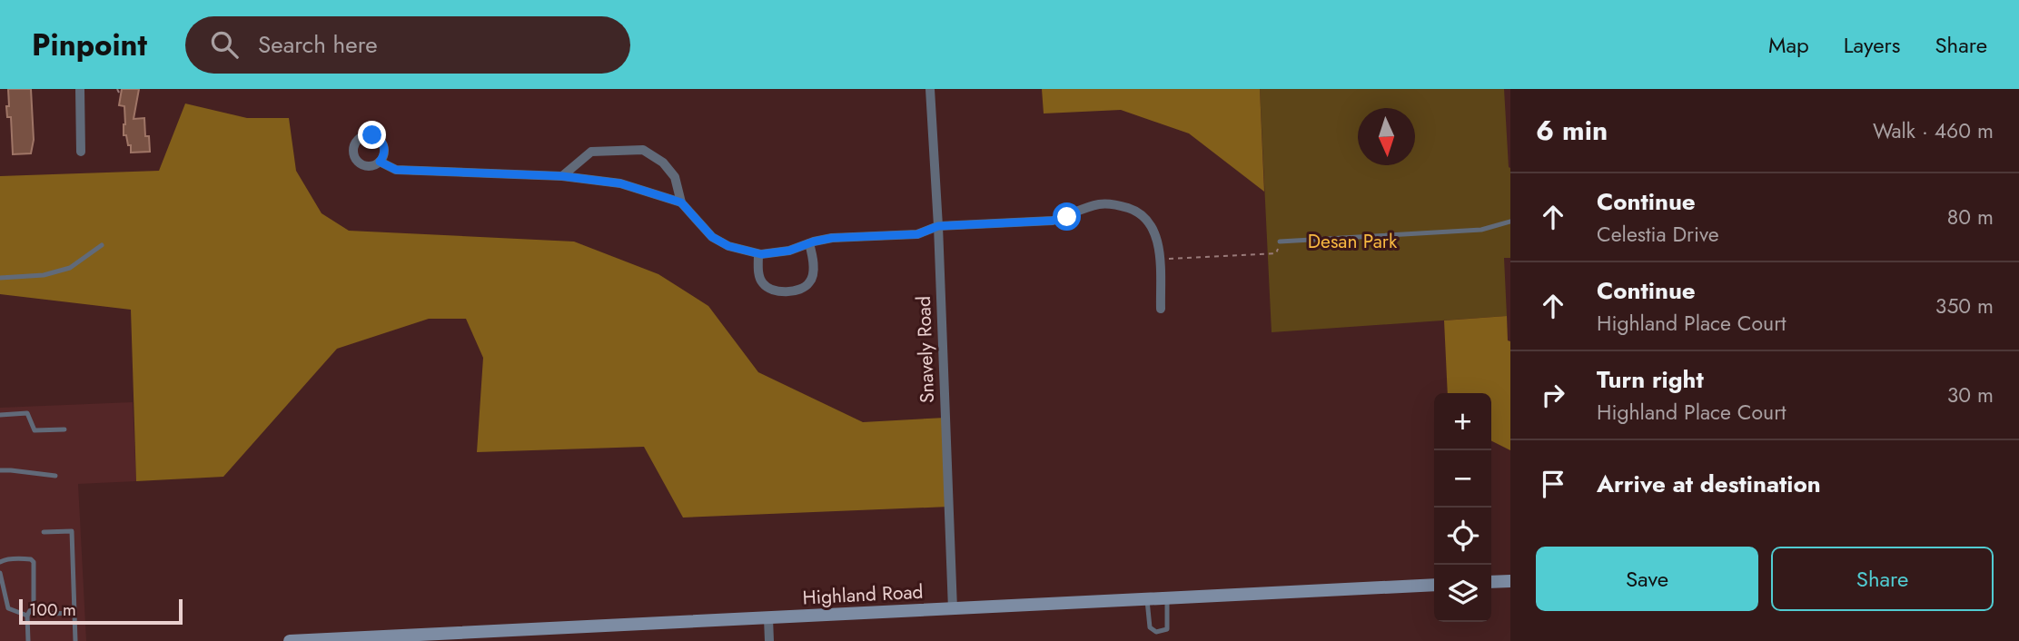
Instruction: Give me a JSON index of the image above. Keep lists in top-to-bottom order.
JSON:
{
  "streets": {
    "street": ["Snavely Road", "Highland Road"]
  },
  "crossings": [
    ["Snavely Road", "Highland Road"]
  ],
  "parks": ["Desan Park"],
  "scale_bar": "100 m",
  "north": "bottom",
  "page": {
    "header": "Pinpoint",
    "search": "Search here",
    "nav": ["Map", "Layers", "Share"],
    "heading": ["6 min", "Walk · 460 m"],
    "list": [
      ["Continue", "Celestia Drive", "80 m"],
      ["Continue", "Highland Place Court", "350 m"],
      ["Turn right", "Highland Place Court", "30 m"],
      "Arrive at destination"
    ],
    "map_buttons": ["+", "−"],
    "buttons": ["Save", "Share"],
    "scale": "100 m"
  }
}
